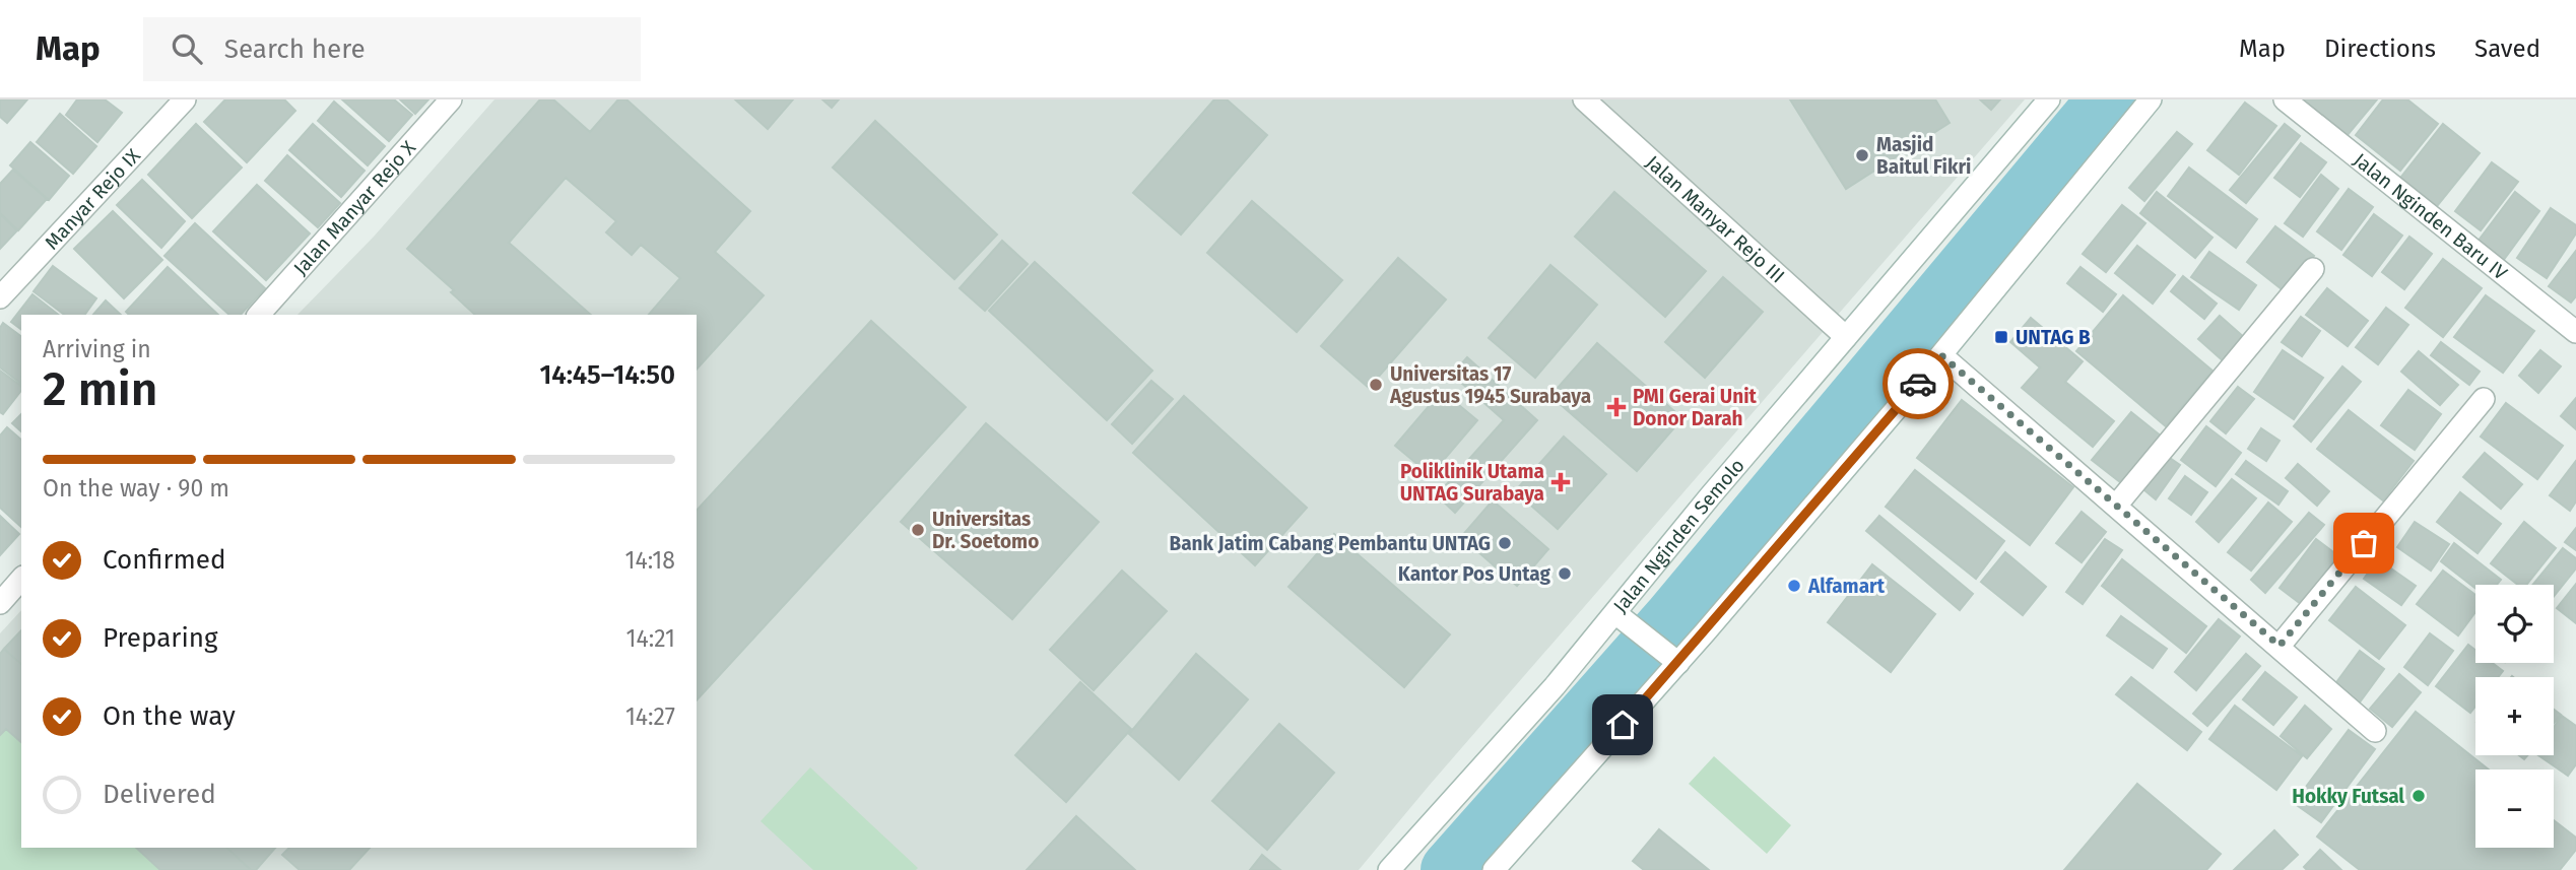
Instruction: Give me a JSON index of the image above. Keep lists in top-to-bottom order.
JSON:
{
  "streets": {
    "street": [
      "Manyar Rejo IX",
      "Jalan Manyar Rejo X",
      "Jalan Nginden Baru IV",
      "Jalan Manyar Rejo III",
      "Jalan Nginden Semolo"
    ]
  },
  "crossings": [
    ["Jalan Manyar Rejo III", "Jalan Nginden Semolo"]
  ],
  "places": {
    "other": [
      "Masjid Baitul Fikri",
      "Universitas 17 Agustus 1945 Surabaya",
      "Universitas Dr. Soetomo",
      "Bank Jatim Cabang Pembantu UNTAG",
      "Kantor Pos Untag",
      "Alfamart",
      "Hokky Futsal"
    ],
    "transit": ["UNTAG B"],
    "health": ["PMI Gerai Unit Donor Darah", "Poliklinik Utama UNTAG Surabaya"]
  },
  "page": {
    "header": "Map",
    "search": "Search here",
    "nav": ["Map", "Directions", "Saved"],
    "heading": ["2 min", "Arriving in", "14:45–14:50"],
    "bar": "On the way · 90 m",
    "list": [
      ["Confirmed", "14:18"],
      ["Preparing", "14:21"],
      ["On the way", "14:27"],
      "Delivered"
    ],
    "map_buttons": ["+", "−"]
  }
}
